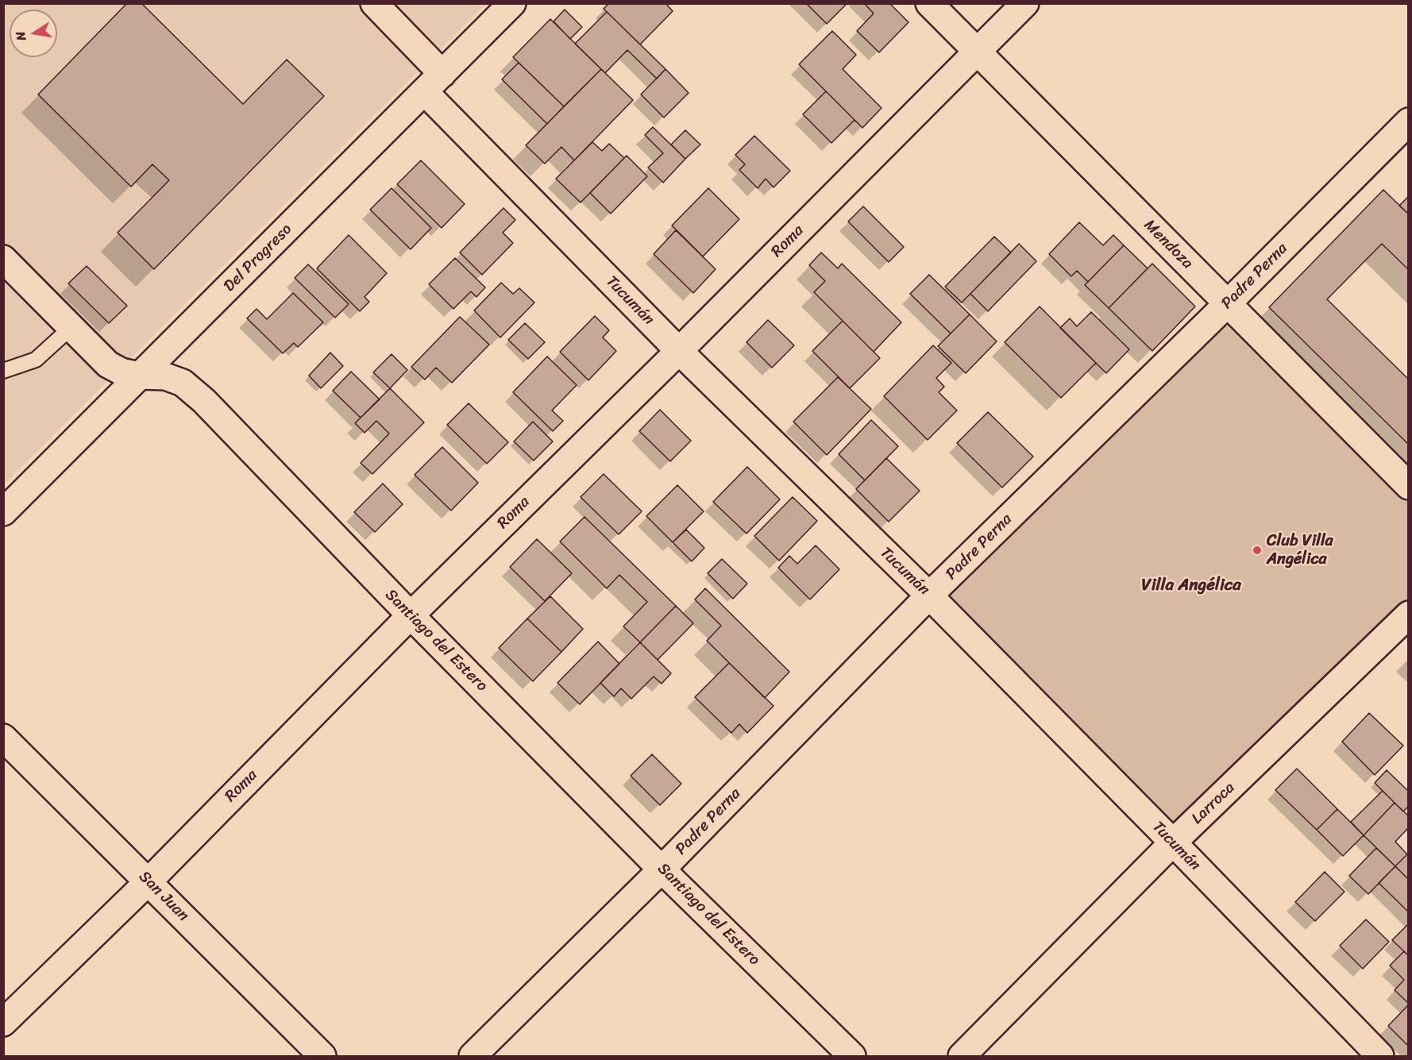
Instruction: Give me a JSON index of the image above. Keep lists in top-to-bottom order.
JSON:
{
  "streets": {
    "street": [
      "Roma",
      "Mendoza",
      "Del Progreso",
      "Padre Perna",
      "Tucumán",
      "Santiago del Estero",
      "Larroca",
      "San Juan"
    ]
  },
  "crossings": [
    ["Roma", "Mendoza"],
    ["Roma", "Tucumán"],
    ["Roma", "Santiago del Estero"],
    ["Roma", "San Juan"],
    ["Mendoza", "Padre Perna"],
    ["Del Progreso", "Tucumán"],
    ["Del Progreso", "Santiago del Estero"],
    ["Padre Perna", "Tucumán"],
    ["Padre Perna", "Santiago del Estero"],
    ["Tucumán", "Larroca"]
  ],
  "districts": ["Villa Angélica"],
  "places": ["Club Villa Angélica"],
  "north": "left"
}
